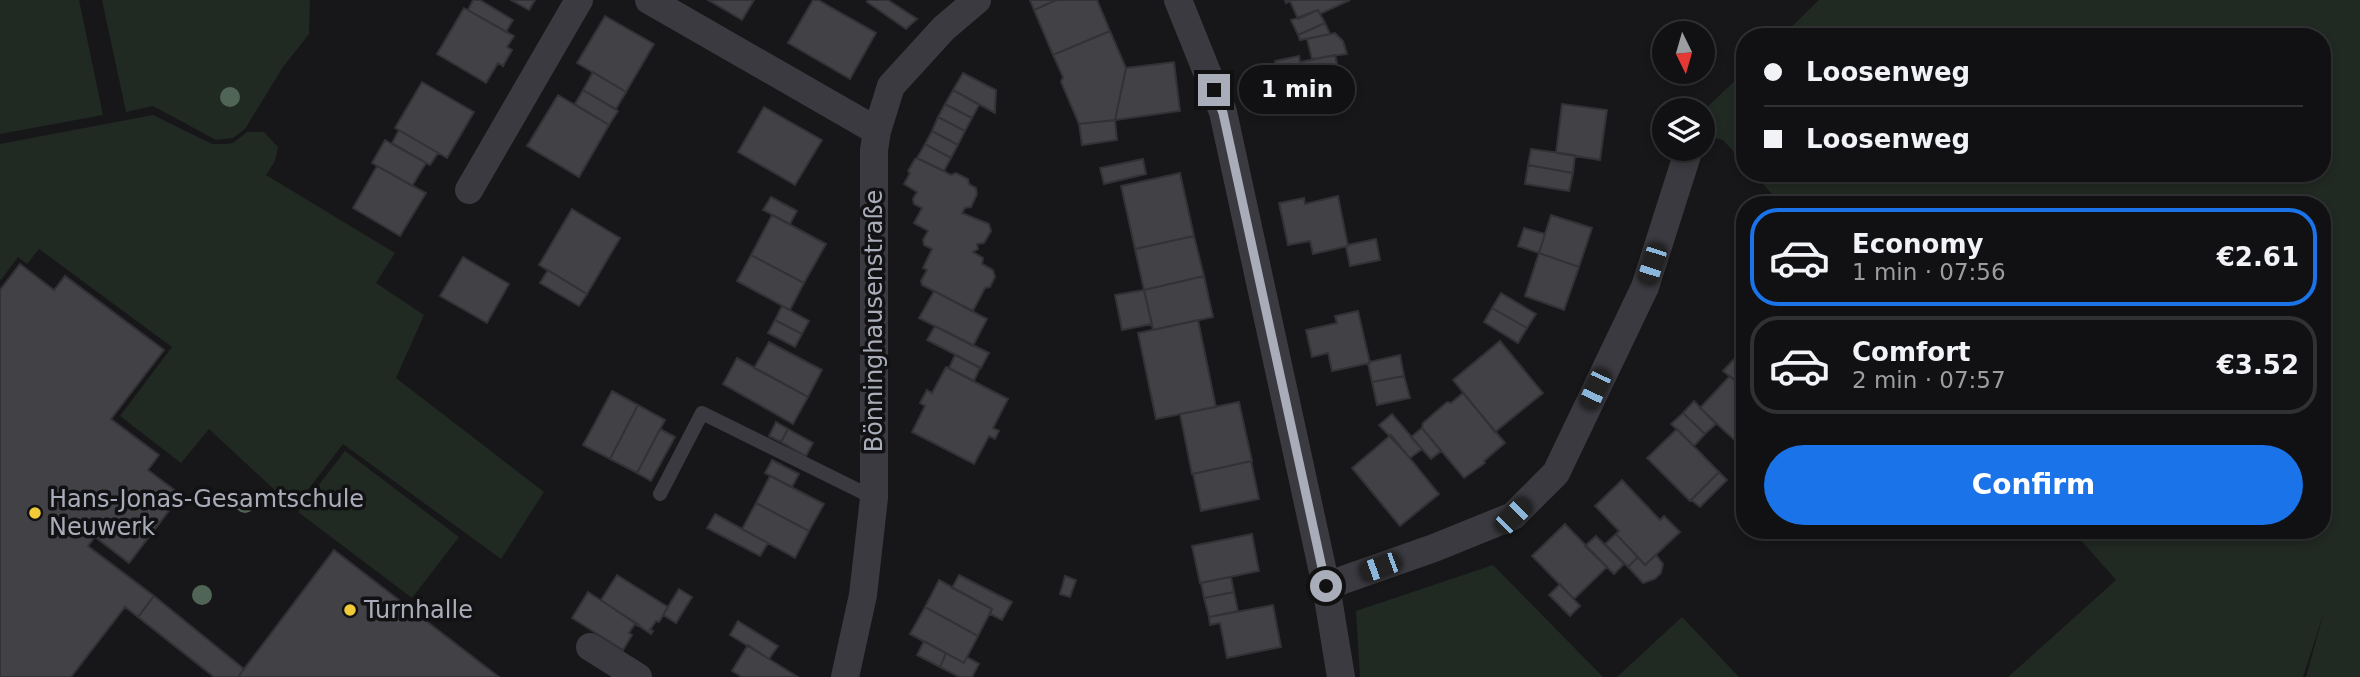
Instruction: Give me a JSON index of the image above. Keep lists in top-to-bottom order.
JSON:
{
  "streets": {
    "street": ["Bönninghausenstraße"]
  },
  "places": ["Hans-Jonas-Gesamtschule Neuwerk", "Turnhalle"],
  "north": "bottom",
  "page": {
    "banner": ["Loosenweg", "Loosenweg"],
    "bubble": "1 min",
    "list": [
      {
        "name": "Economy",
        "note": "1 min · 07:56",
        "value": "€2.61"
      },
      {
        "name": "Comfort",
        "note": "2 min · 07:57",
        "value": "€3.52"
      }
    ],
    "buttons": "Confirm"
  }
}
